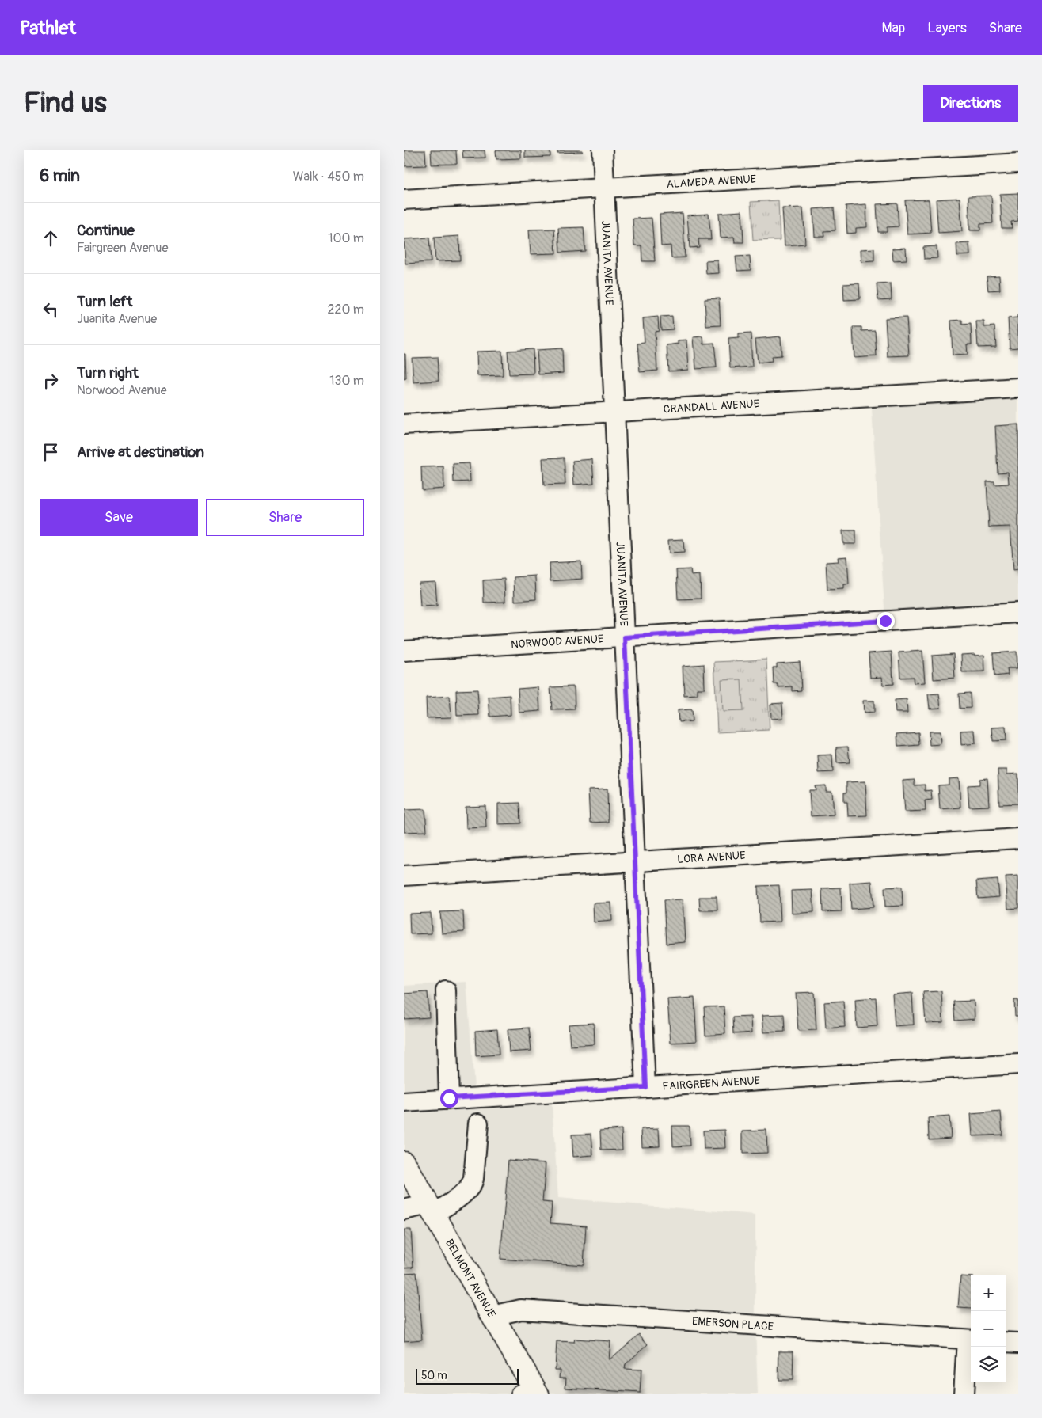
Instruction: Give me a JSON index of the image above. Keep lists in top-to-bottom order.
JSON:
{
  "streets": {
    "main road": ["BELMONT AVENUE"],
    "street": [
      "ALAMEDA AVENUE",
      "JUANITA AVENUE",
      "CRANDALL AVENUE",
      "NORWOOD AVENUE",
      "LORA AVENUE",
      "FAIRGREEN AVENUE",
      "EMERSON PLACE"
    ]
  },
  "crossings": [
    ["ALAMEDA AVENUE", "JUANITA AVENUE"],
    ["JUANITA AVENUE", "CRANDALL AVENUE"],
    ["JUANITA AVENUE", "NORWOOD AVENUE"],
    ["JUANITA AVENUE", "LORA AVENUE"],
    ["JUANITA AVENUE", "FAIRGREEN AVENUE"],
    ["BELMONT AVENUE", "EMERSON PLACE"]
  ],
  "scale_bar": "50 m",
  "page": {
    "header": "Pathlet",
    "nav": ["Map", "Layers", "Share"],
    "buttons": [
      "Directions",
      ["Save", "Share"]
    ],
    "title": "Find us",
    "heading": ["6 min", "Walk · 450 m"],
    "list": [
      ["Continue", "Fairgreen Avenue", "100 m"],
      ["Turn left", "Juanita Avenue", "220 m"],
      ["Turn right", "Norwood Avenue", "130 m"],
      "Arrive at destination"
    ],
    "map_buttons": ["+", "−"],
    "scale": "50 m"
  }
}
